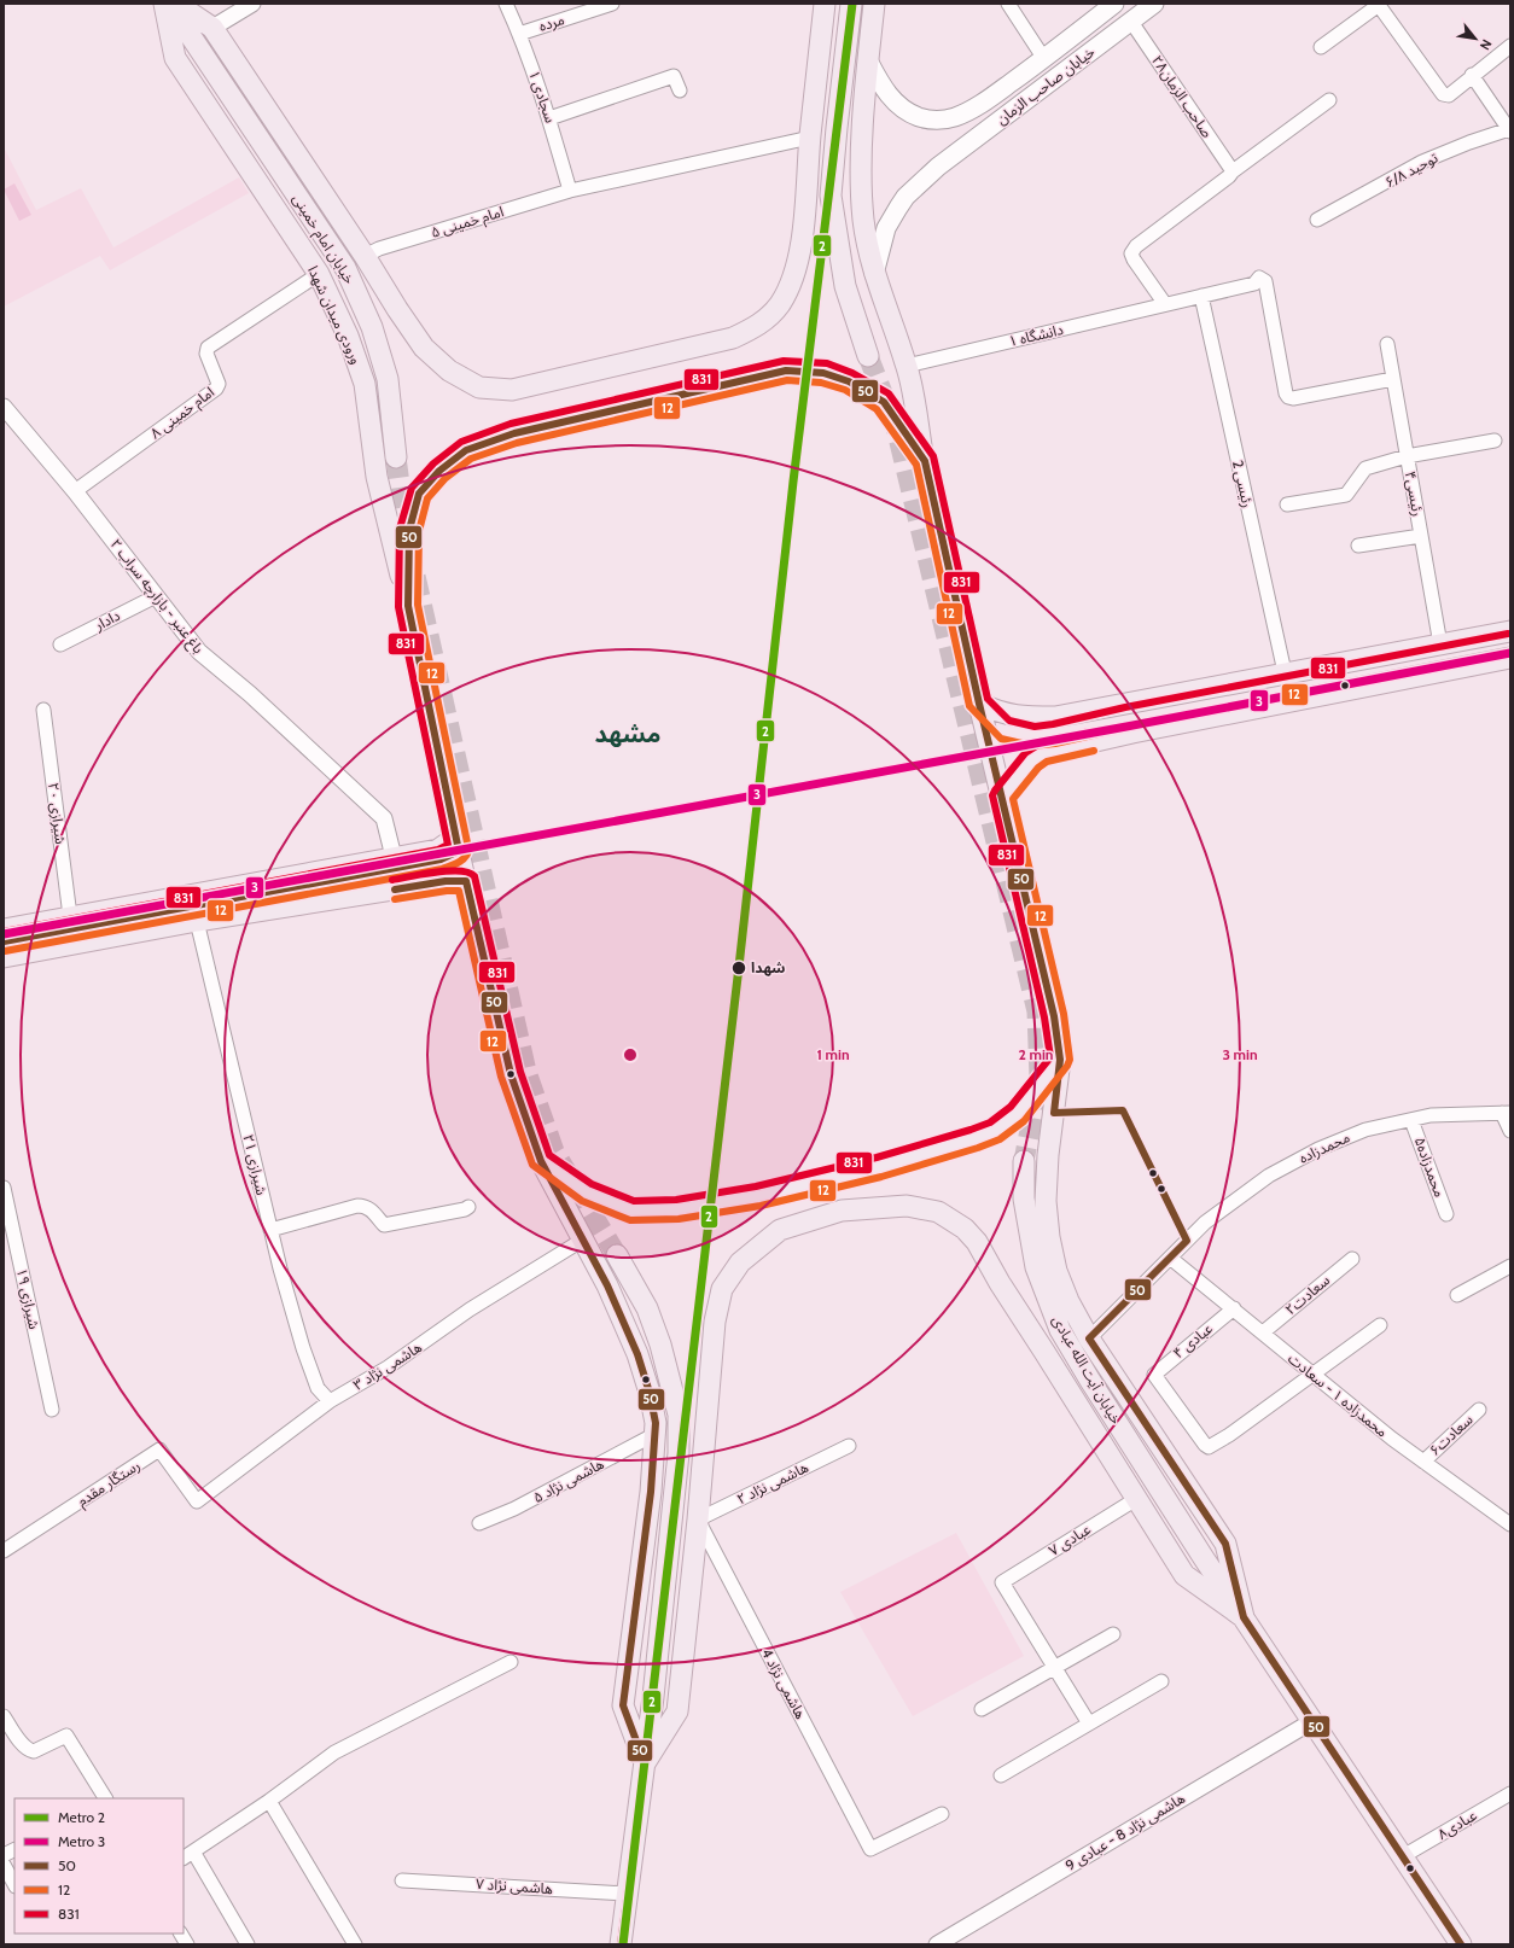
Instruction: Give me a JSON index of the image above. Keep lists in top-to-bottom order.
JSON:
{
  "streets": {
    "main road": [
      "خیابان صاحب الزمان",
      "خیابان امام خمینی",
      "ورودی میدان شهدا",
      "خیابان آیت الله عبادی"
    ],
    "street": [
      "مرده",
      "سجادی ۱",
      "صاحب الزمان۲۸",
      "توحید ۶/۸",
      "امام خمینی ۵",
      "دانشگاه ۱",
      "امام خمینی ۸",
      "رئیسی 2",
      "رئیسی۴",
      "باغ عنبر - بازارچه سراب ۲",
      "دادار",
      "شیرازی ۲۰",
      "محمدزاده",
      "شیرازی ۲۱",
      "محمدزاده۵",
      "سعادت۲",
      "شیرازی ۱۹",
      "عبادی ۴",
      "هاشمی نژاد ۳",
      "محمدزاده ۱ - سعادت",
      "سعادت۶",
      "هاشمی نژاد ۵",
      "رستگار مقدم",
      "هاشمی نژاد ۲",
      "عبادی ۷",
      "هاشمی نژاد 4",
      "عبادی۸",
      "هاشمی نژاد 8 - عبادی 9",
      "هاشمی نژاد ۷"
    ]
  },
  "crossings": [
    ["مرده", "سجادی ۱"],
    ["خیابان صاحب الزمان", "صاحب الزمان۲۸"],
    ["خیابان صاحب الزمان", "خیابان آیت الله عبادی"],
    ["سجادی ۱", "امام خمینی ۵"],
    ["ورودی میدان شهدا", "امام خمینی ۸"],
    ["دانشگاه ۱", "رئیسی 2"],
    ["دانشگاه ۱", "رئیسی۴"],
    ["دانشگاه ۱", "خیابان آیت الله عبادی"],
    ["امام خمینی ۸", "باغ عنبر - بازارچه سراب ۲"],
    ["باغ عنبر - بازارچه سراب ۲", "دادار"],
    ["محمدزاده", "محمدزاده۵"],
    ["محمدزاده", "خیابان آیت الله عبادی"],
    ["محمدزاده", "محمدزاده ۱ - سعادت"],
    ["شیرازی ۲۱", "هاشمی نژاد ۳"],
    ["سعادت۲", "محمدزاده ۱ - سعادت"],
    ["عبادی ۴", "محمدزاده ۱ - سعادت"],
    ["هاشمی نژاد ۳", "رستگار مقدم"],
    ["خیابان آیت الله عبادی", "عبادی۸"],
    ["خیابان آیت الله عبادی", "هاشمی نژاد 8 - عبادی 9"],
    ["محمدزاده ۱ - سعادت", "سعادت۶"],
    ["هاشمی نژاد ۲", "هاشمی نژاد 4"]
  ],
  "districts": ["مشهد"],
  "places": ["شهدا"],
  "lines": [
    "metro line 2",
    "transit line 831",
    "transit line 50",
    "transit line 12",
    "metro line 3"
  ],
  "legend": [
    "Metro 2",
    "Metro 3",
    "50",
    "12",
    "831"
  ],
  "north": "bottom right",
  "rings": ["1 min", "2 min", "3 min"]
}
